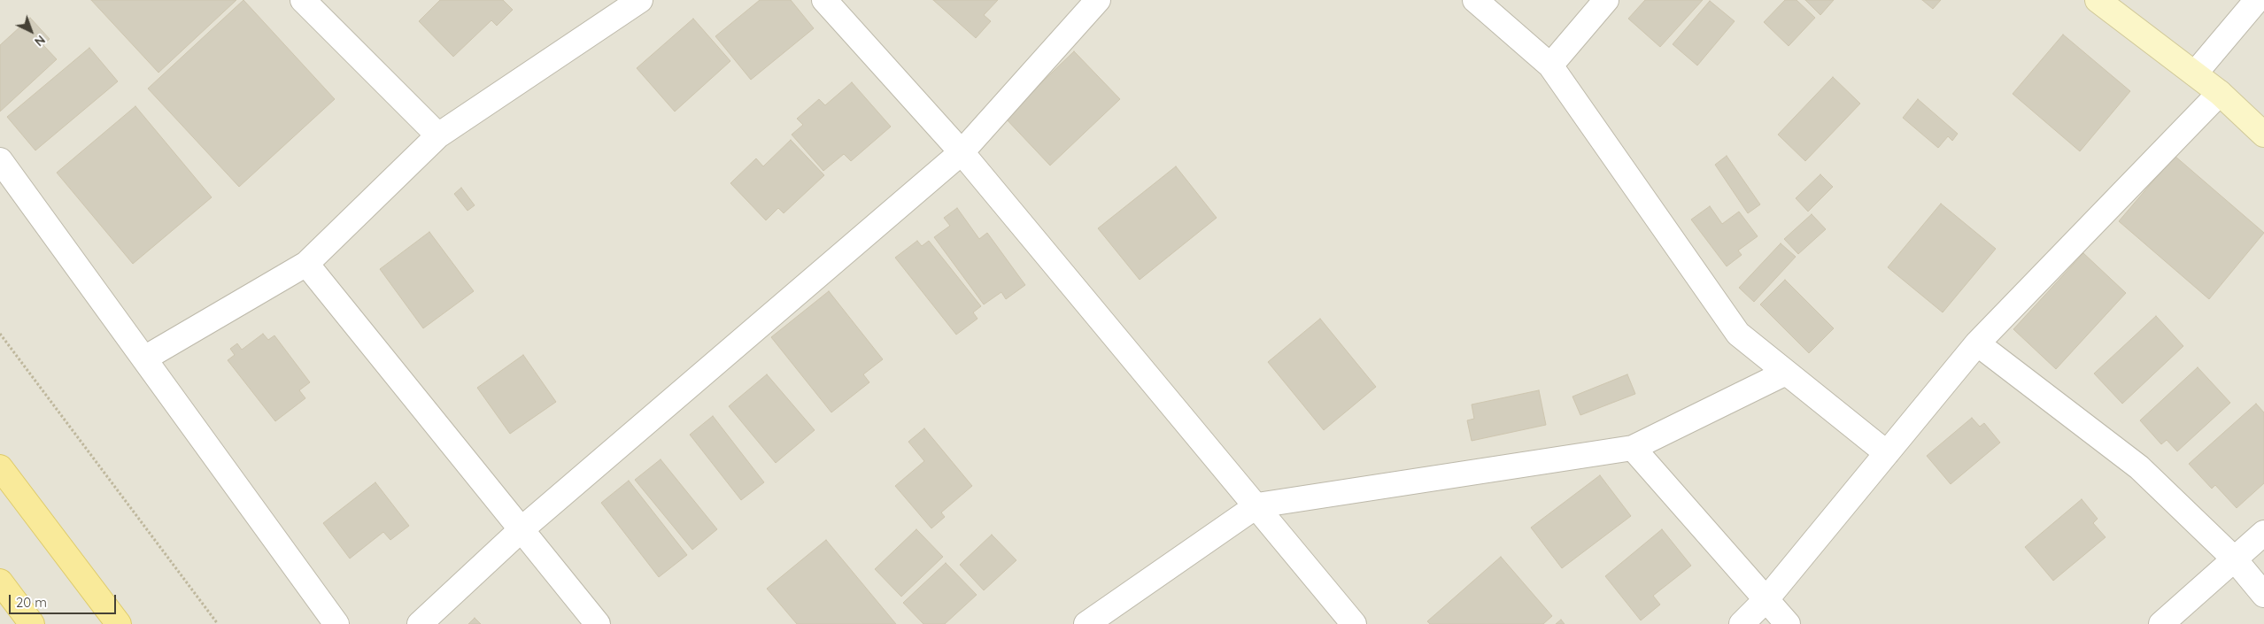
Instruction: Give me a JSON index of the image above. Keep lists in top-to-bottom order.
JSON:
{
  "scale_bar": "20 m",
  "north": "bottom right"
}
